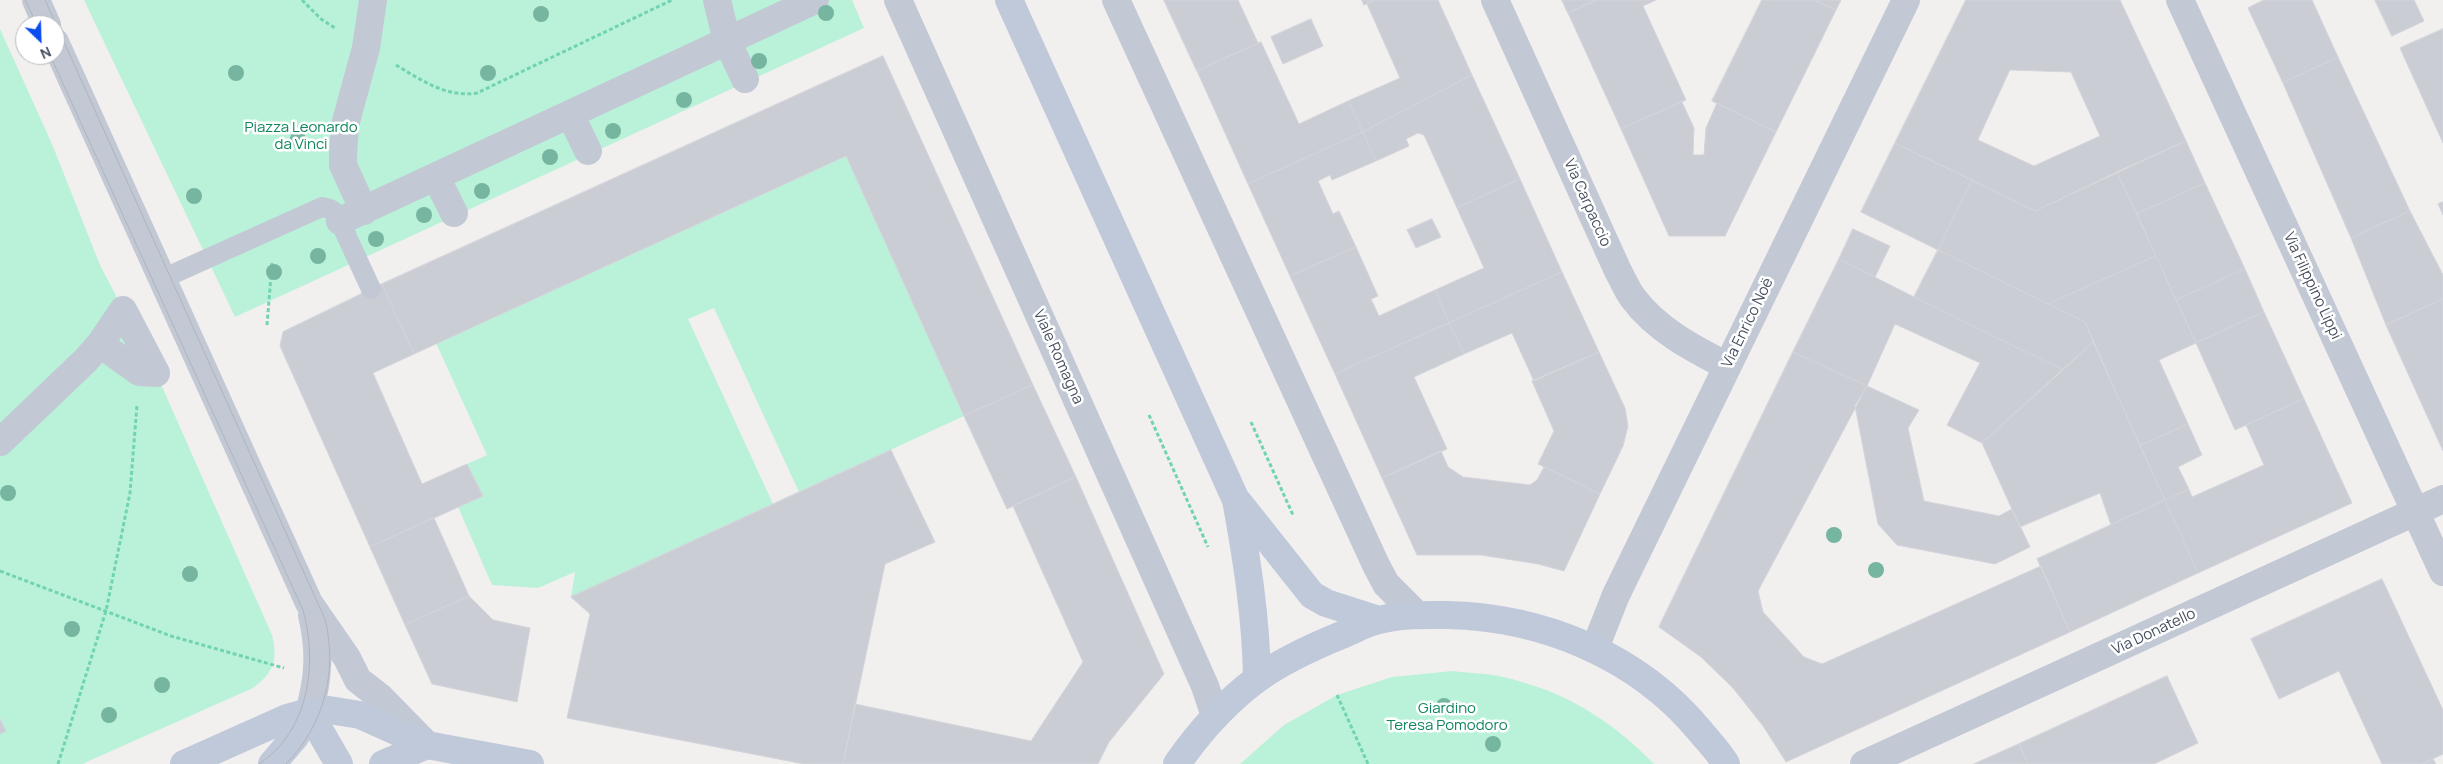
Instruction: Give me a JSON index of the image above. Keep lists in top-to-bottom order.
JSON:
{
  "streets": {
    "street": [
      "Via Carpaccio",
      "Via Filippino Lippi",
      "Via Enrico Noë",
      "Viale Romagna",
      "Via Donatello"
    ]
  },
  "crossings": [
    ["Via Carpaccio", "Via Enrico Noë"],
    ["Via Filippino Lippi", "Via Donatello"]
  ],
  "parks": ["Piazza Leonardo da Vinci", "Giardino Teresa Pomodoro"],
  "north": "bottom right"
}
